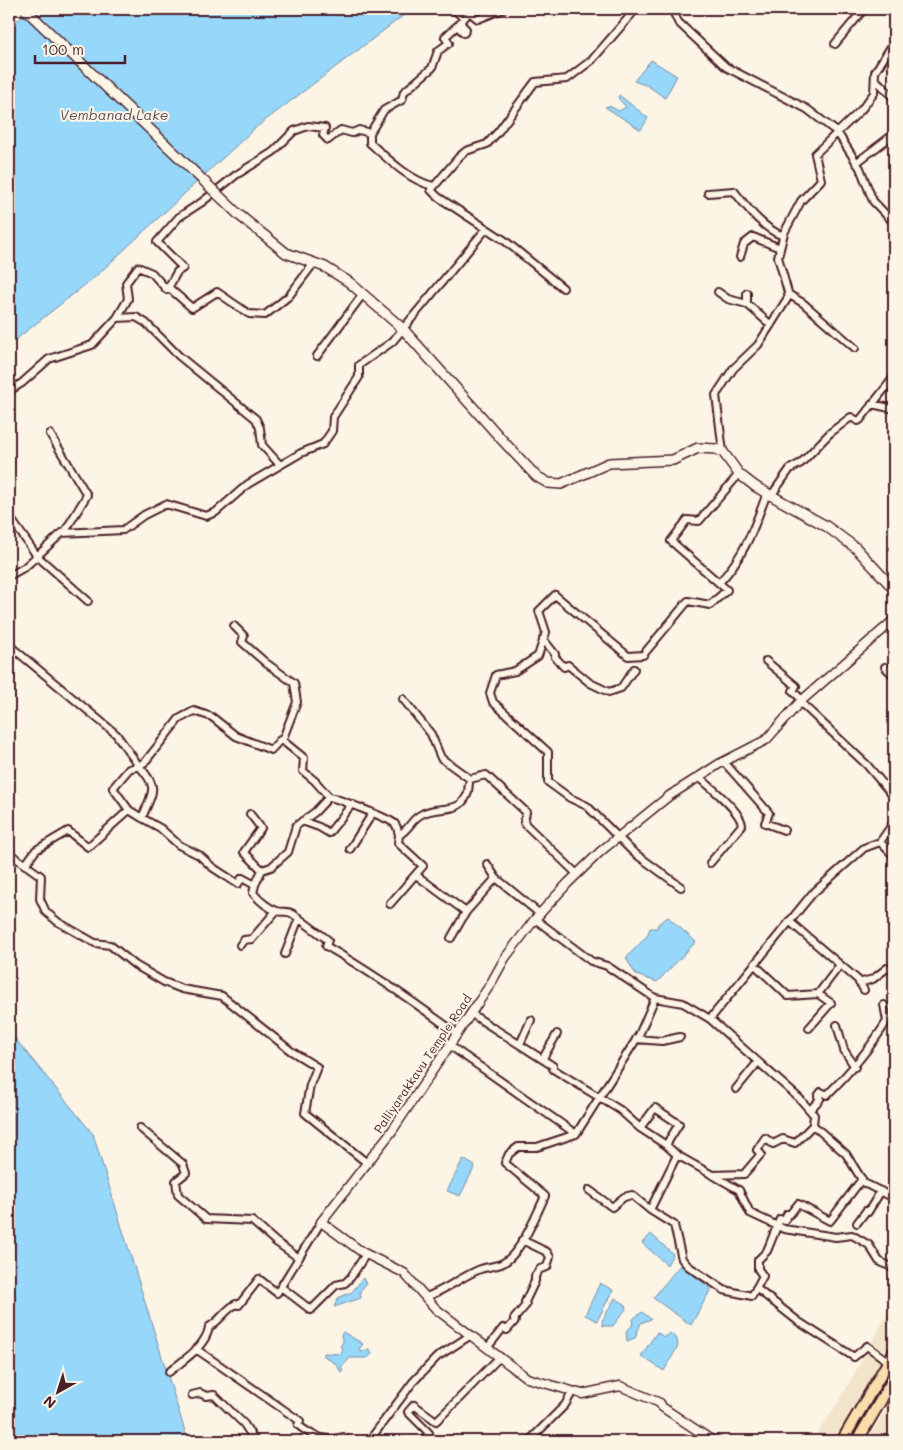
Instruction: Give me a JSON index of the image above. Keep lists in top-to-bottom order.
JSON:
{
  "streets": {
    "street": ["Palliyarakkavu Temple Road"]
  },
  "water": ["Vembanad Lake"],
  "scale_bar": "100 m",
  "north": "bottom left"
}
